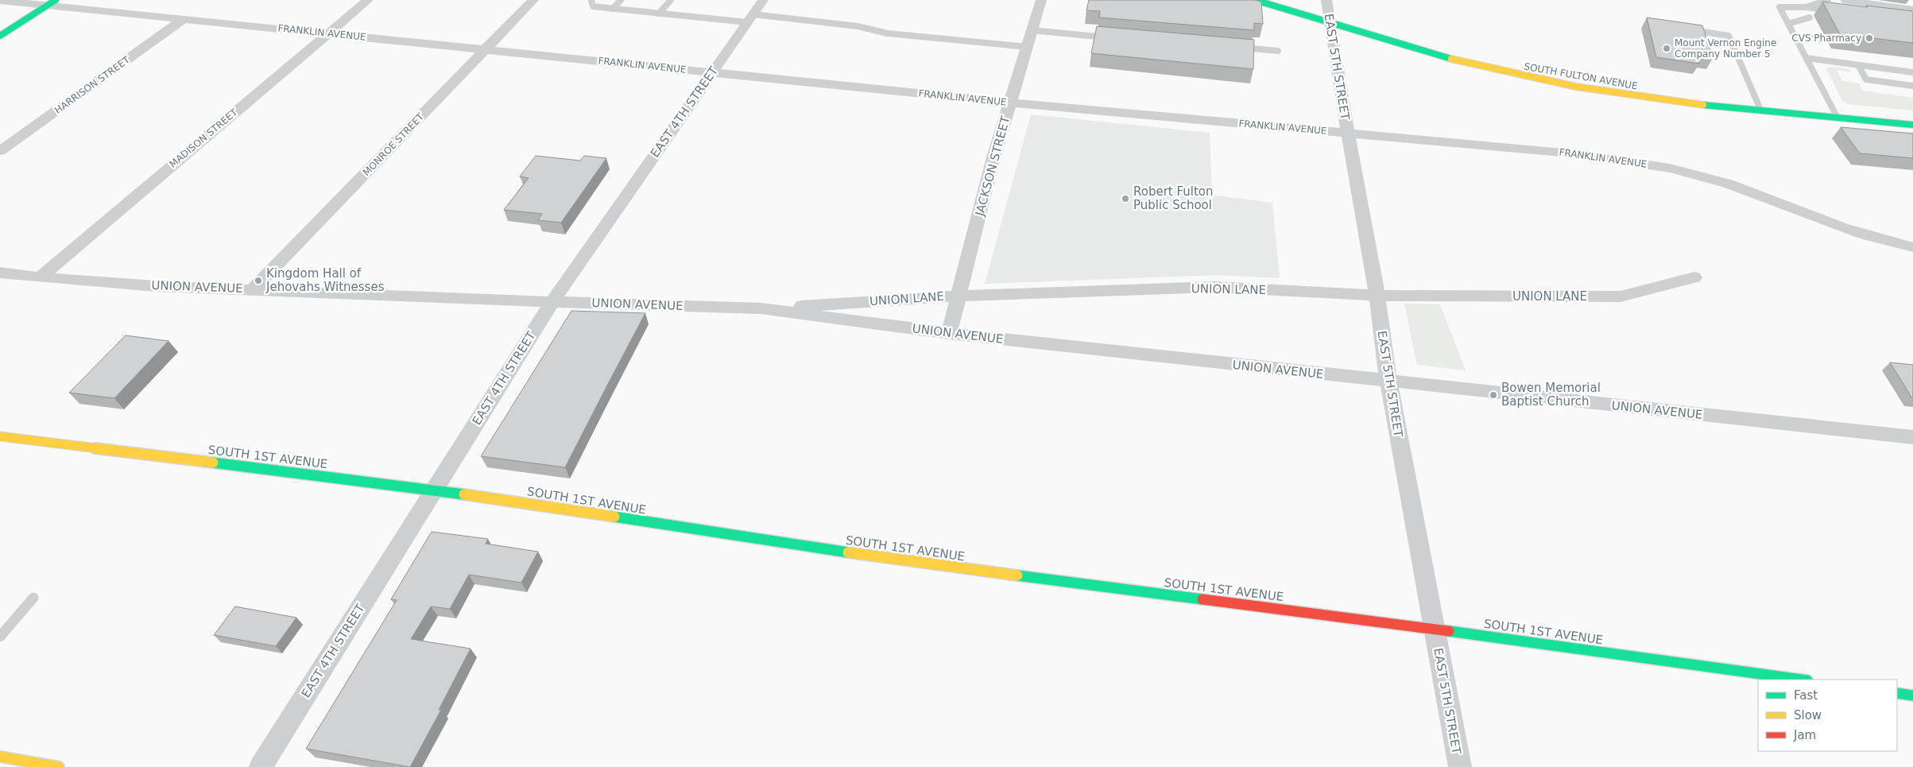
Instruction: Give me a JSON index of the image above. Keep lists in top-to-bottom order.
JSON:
{
  "streets": {
    "street": [
      "FRANKLIN AVENUE",
      "EAST 5TH STREET",
      "SOUTH FULTON AVENUE",
      "HARRISON STREET",
      "EAST 4TH STREET",
      "MADISON STREET",
      "MONROE STREET",
      "JACKSON STREET",
      "UNION AVENUE",
      "UNION LANE",
      "SOUTH 1ST AVENUE"
    ]
  },
  "crossings": [
    ["FRANKLIN AVENUE", "EAST 5TH STREET"],
    ["FRANKLIN AVENUE", "HARRISON STREET"],
    ["FRANKLIN AVENUE", "EAST 4TH STREET"],
    ["FRANKLIN AVENUE", "MADISON STREET"],
    ["FRANKLIN AVENUE", "MONROE STREET"],
    ["FRANKLIN AVENUE", "JACKSON STREET"],
    ["EAST 5TH STREET", "SOUTH FULTON AVENUE"],
    ["EAST 5TH STREET", "UNION AVENUE"],
    ["EAST 5TH STREET", "UNION LANE"],
    ["EAST 5TH STREET", "SOUTH 1ST AVENUE"],
    ["EAST 4TH STREET", "UNION AVENUE"],
    ["EAST 4TH STREET", "SOUTH 1ST AVENUE"],
    ["MADISON STREET", "UNION AVENUE"],
    ["MONROE STREET", "UNION AVENUE"],
    ["JACKSON STREET", "UNION AVENUE"],
    ["JACKSON STREET", "UNION LANE"],
    ["UNION AVENUE", "UNION LANE"]
  ],
  "places": [
    "CVS Pharmacy",
    "Mount Vernon Engine Company Number 5",
    "Robert Fulton Public School",
    "Kingdom Hall of Jehovahs Witnesses",
    "Bowen Memorial Baptist Church"
  ],
  "legend": ["Fast", "Slow", "Jam"]
}
